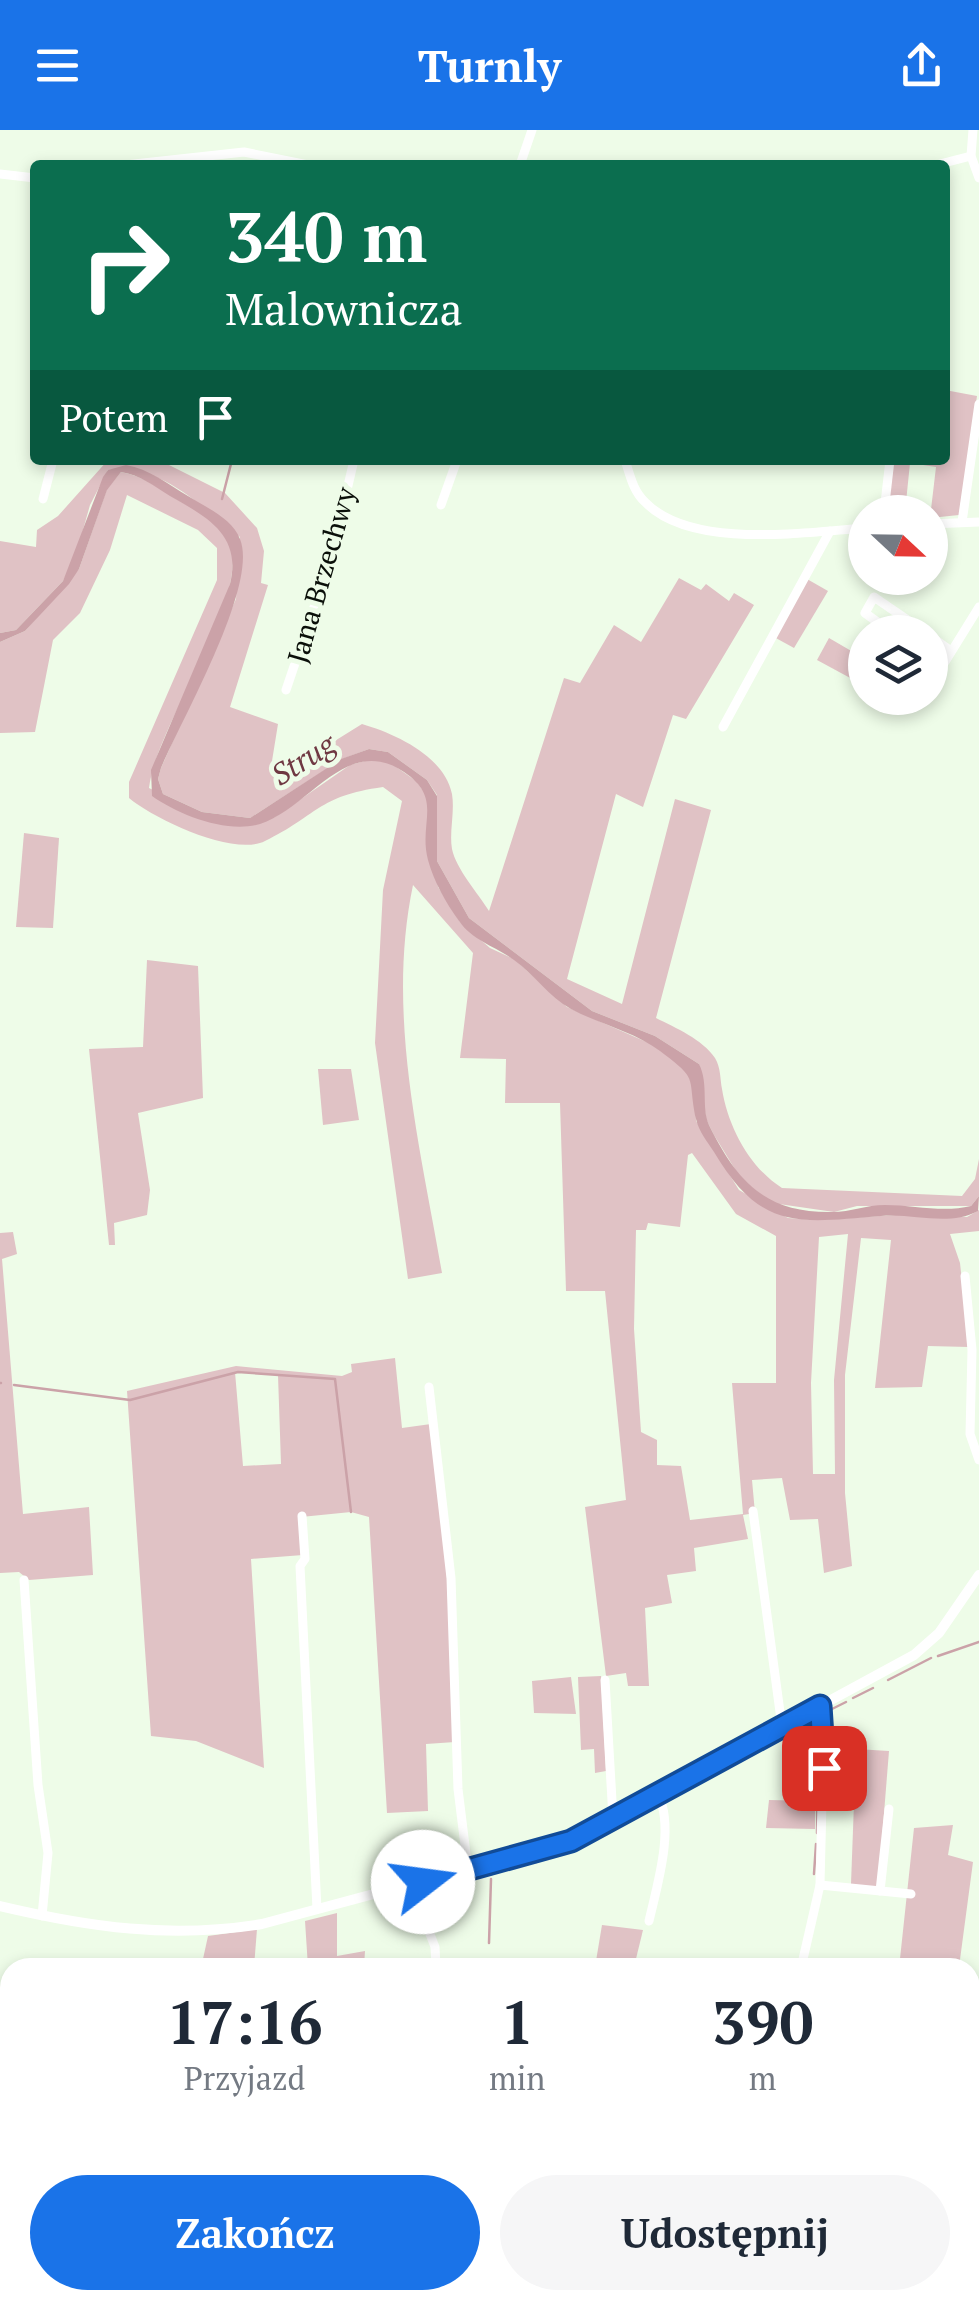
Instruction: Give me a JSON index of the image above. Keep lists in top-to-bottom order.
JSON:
{
  "streets": {
    "street": ["Jana Brzechwy"]
  },
  "water": ["Strug"],
  "north": "right",
  "page": {
    "header": "Turnly",
    "turn": ["340 m", "Malownicza"],
    "then": "Potem",
    "eta": [
      "17:16",
      "Przyjazd",
      "1",
      "min",
      "390",
      "m"
    ],
    "buttons": ["Zakończ", "Udostępnij"]
  }
}
